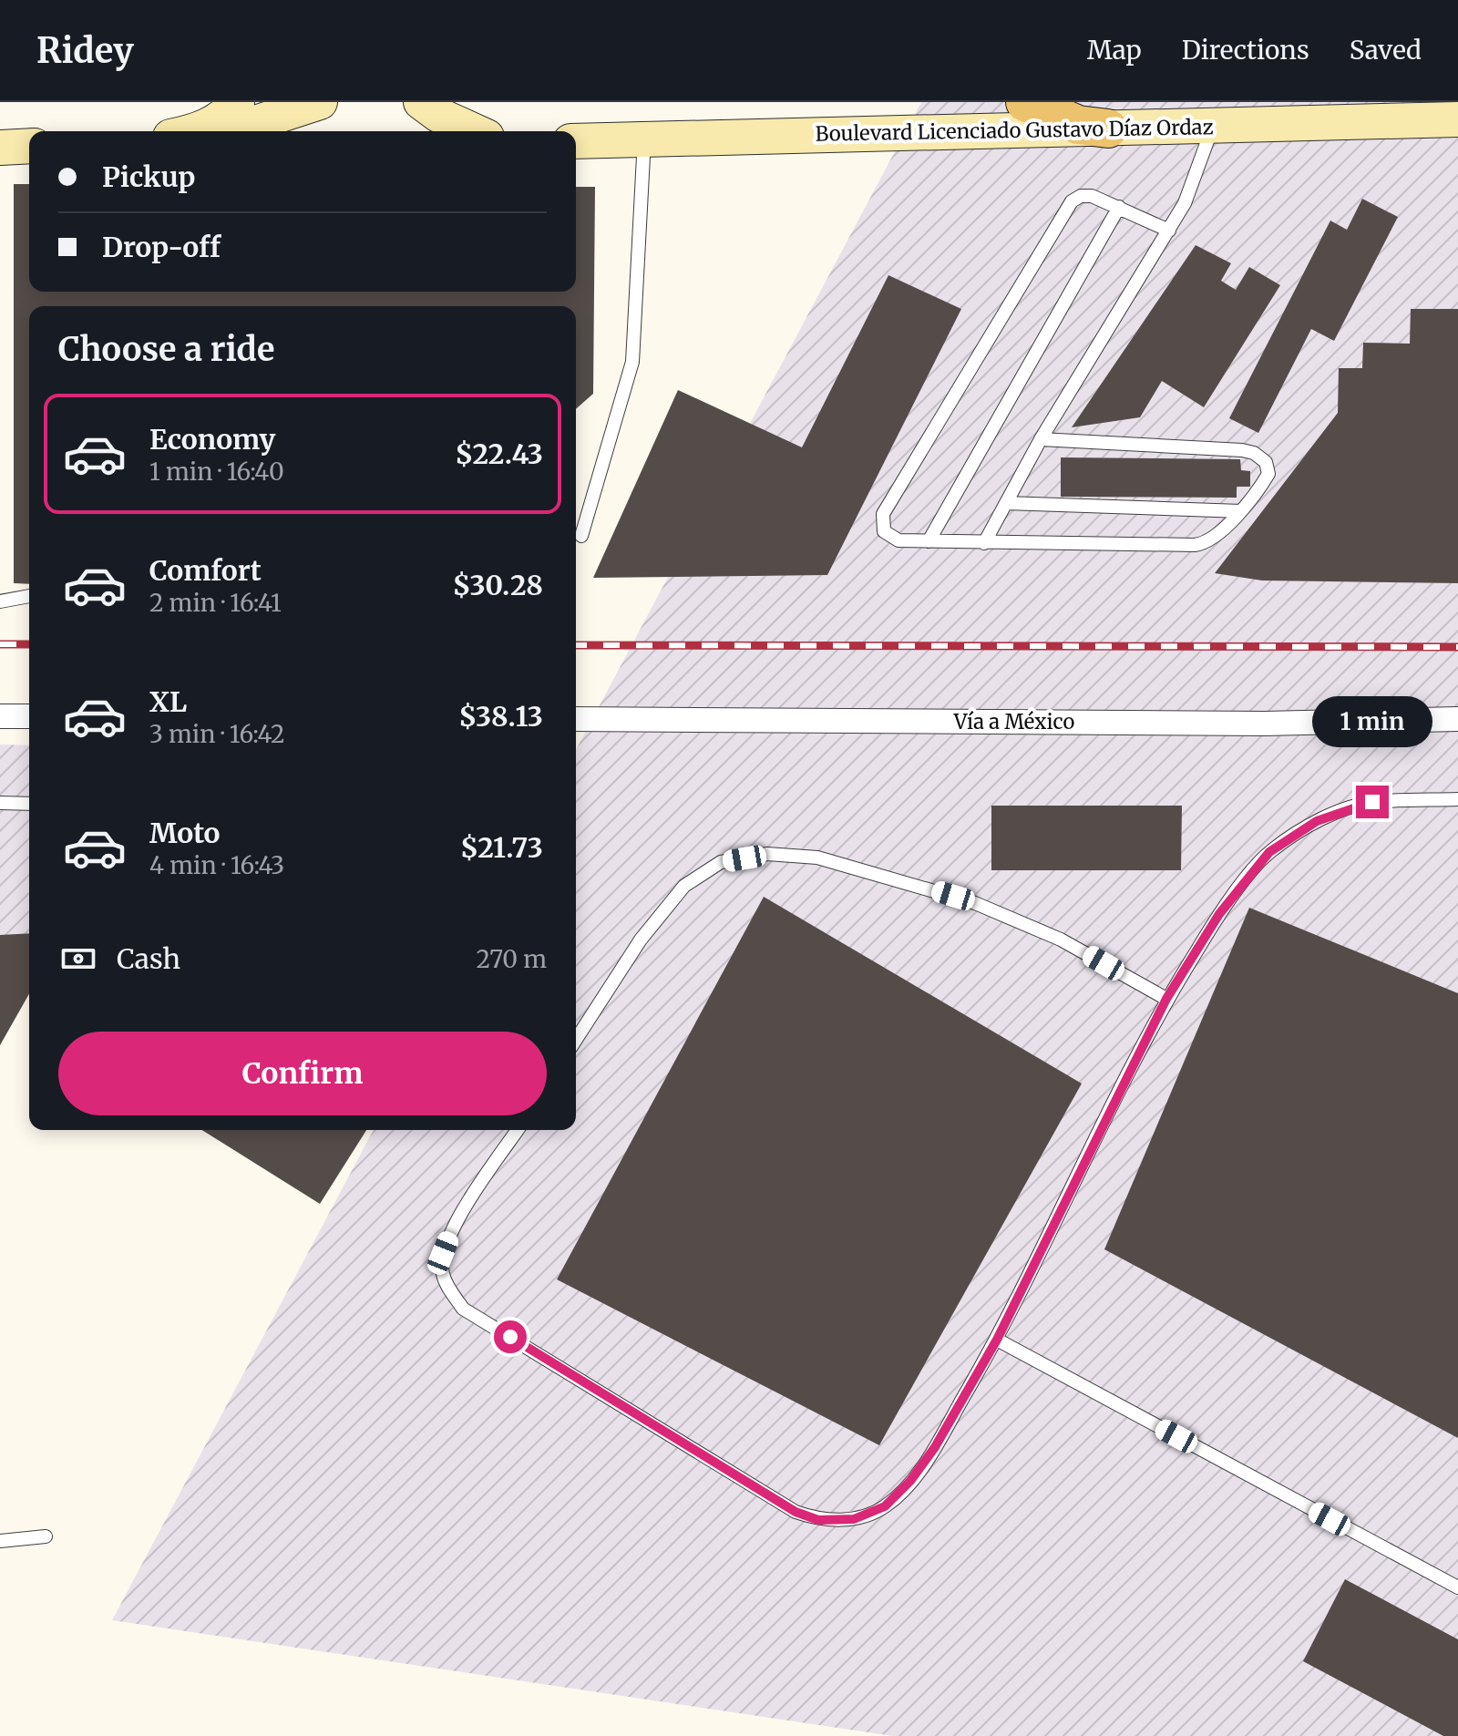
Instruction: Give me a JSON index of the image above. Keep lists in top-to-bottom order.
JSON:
{
  "streets": {
    "main road": ["Boulevard Licenciado Gustavo Díaz Ordaz"],
    "street": ["Vía a México"]
  },
  "page": {
    "header": "Ridey",
    "nav": ["Map", "Directions", "Saved"],
    "banner": ["Pickup", "Drop-off"],
    "heading": "Choose a ride",
    "list": [
      {
        "name": "Economy",
        "note": "1 min · 16:40",
        "value": "$22.43"
      },
      {
        "name": "Comfort",
        "note": "2 min · 16:41",
        "value": "$30.28"
      },
      {
        "name": "XL",
        "note": "3 min · 16:42",
        "value": "$38.13"
      },
      {
        "name": "Moto",
        "note": "4 min · 16:43",
        "value": "$21.73"
      }
    ],
    "bubble": "1 min",
    "pay": ["Cash", "270 m"],
    "buttons": "Confirm"
  }
}
